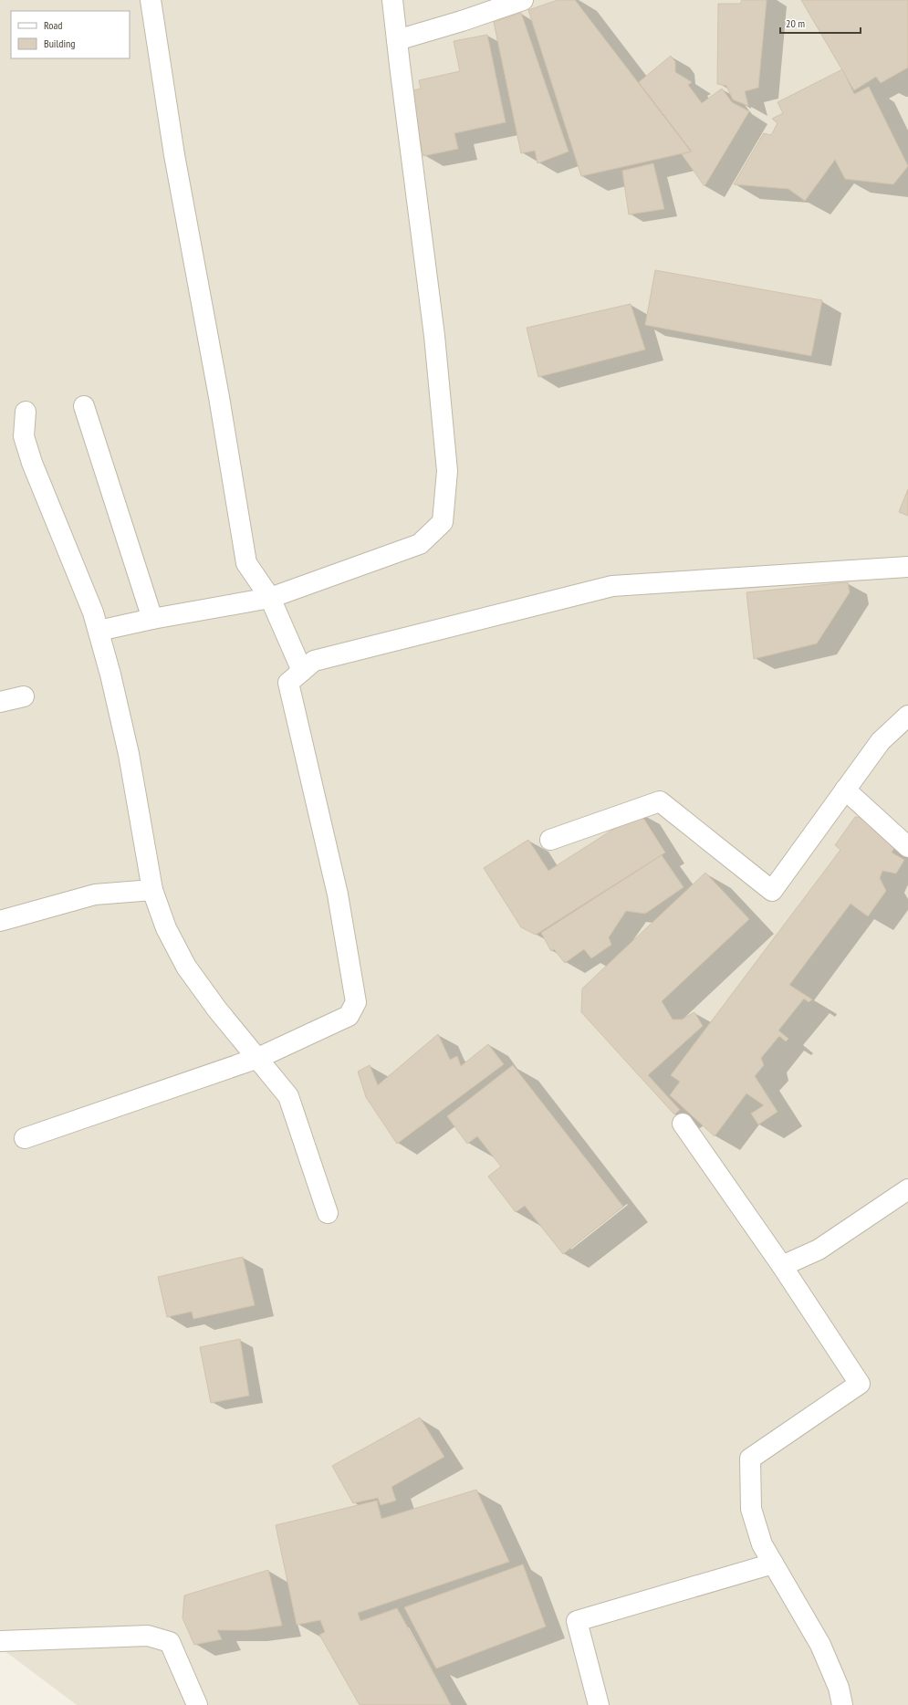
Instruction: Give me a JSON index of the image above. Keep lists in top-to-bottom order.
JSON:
{
  "legend": ["Road", "Building"],
  "scale_bar": "20 m"
}
